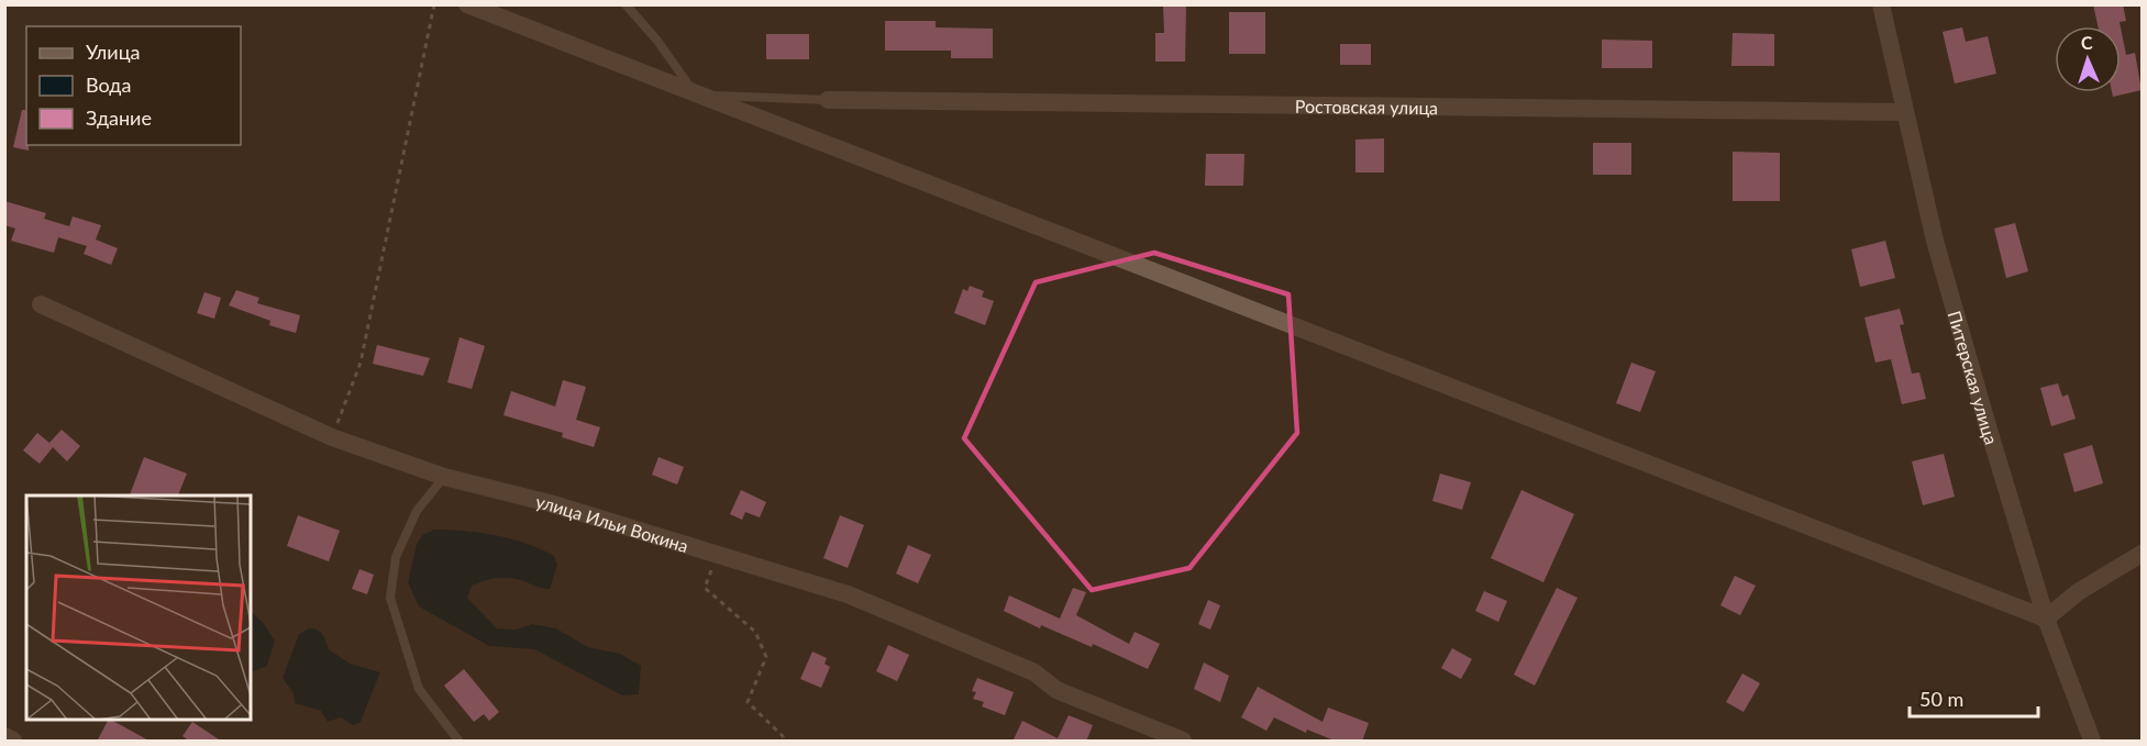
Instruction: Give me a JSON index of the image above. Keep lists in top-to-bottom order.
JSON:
{
  "streets": {
    "street": ["Ростовская улица", "Питерская улица", "улица Ильи Вокина"]
  },
  "crossings": [
    ["Ростовская улица", "Питерская улица"]
  ],
  "legend": ["Улица", "Вода", "Здание"],
  "scale_bar": "50 m",
  "north": "top"
}
